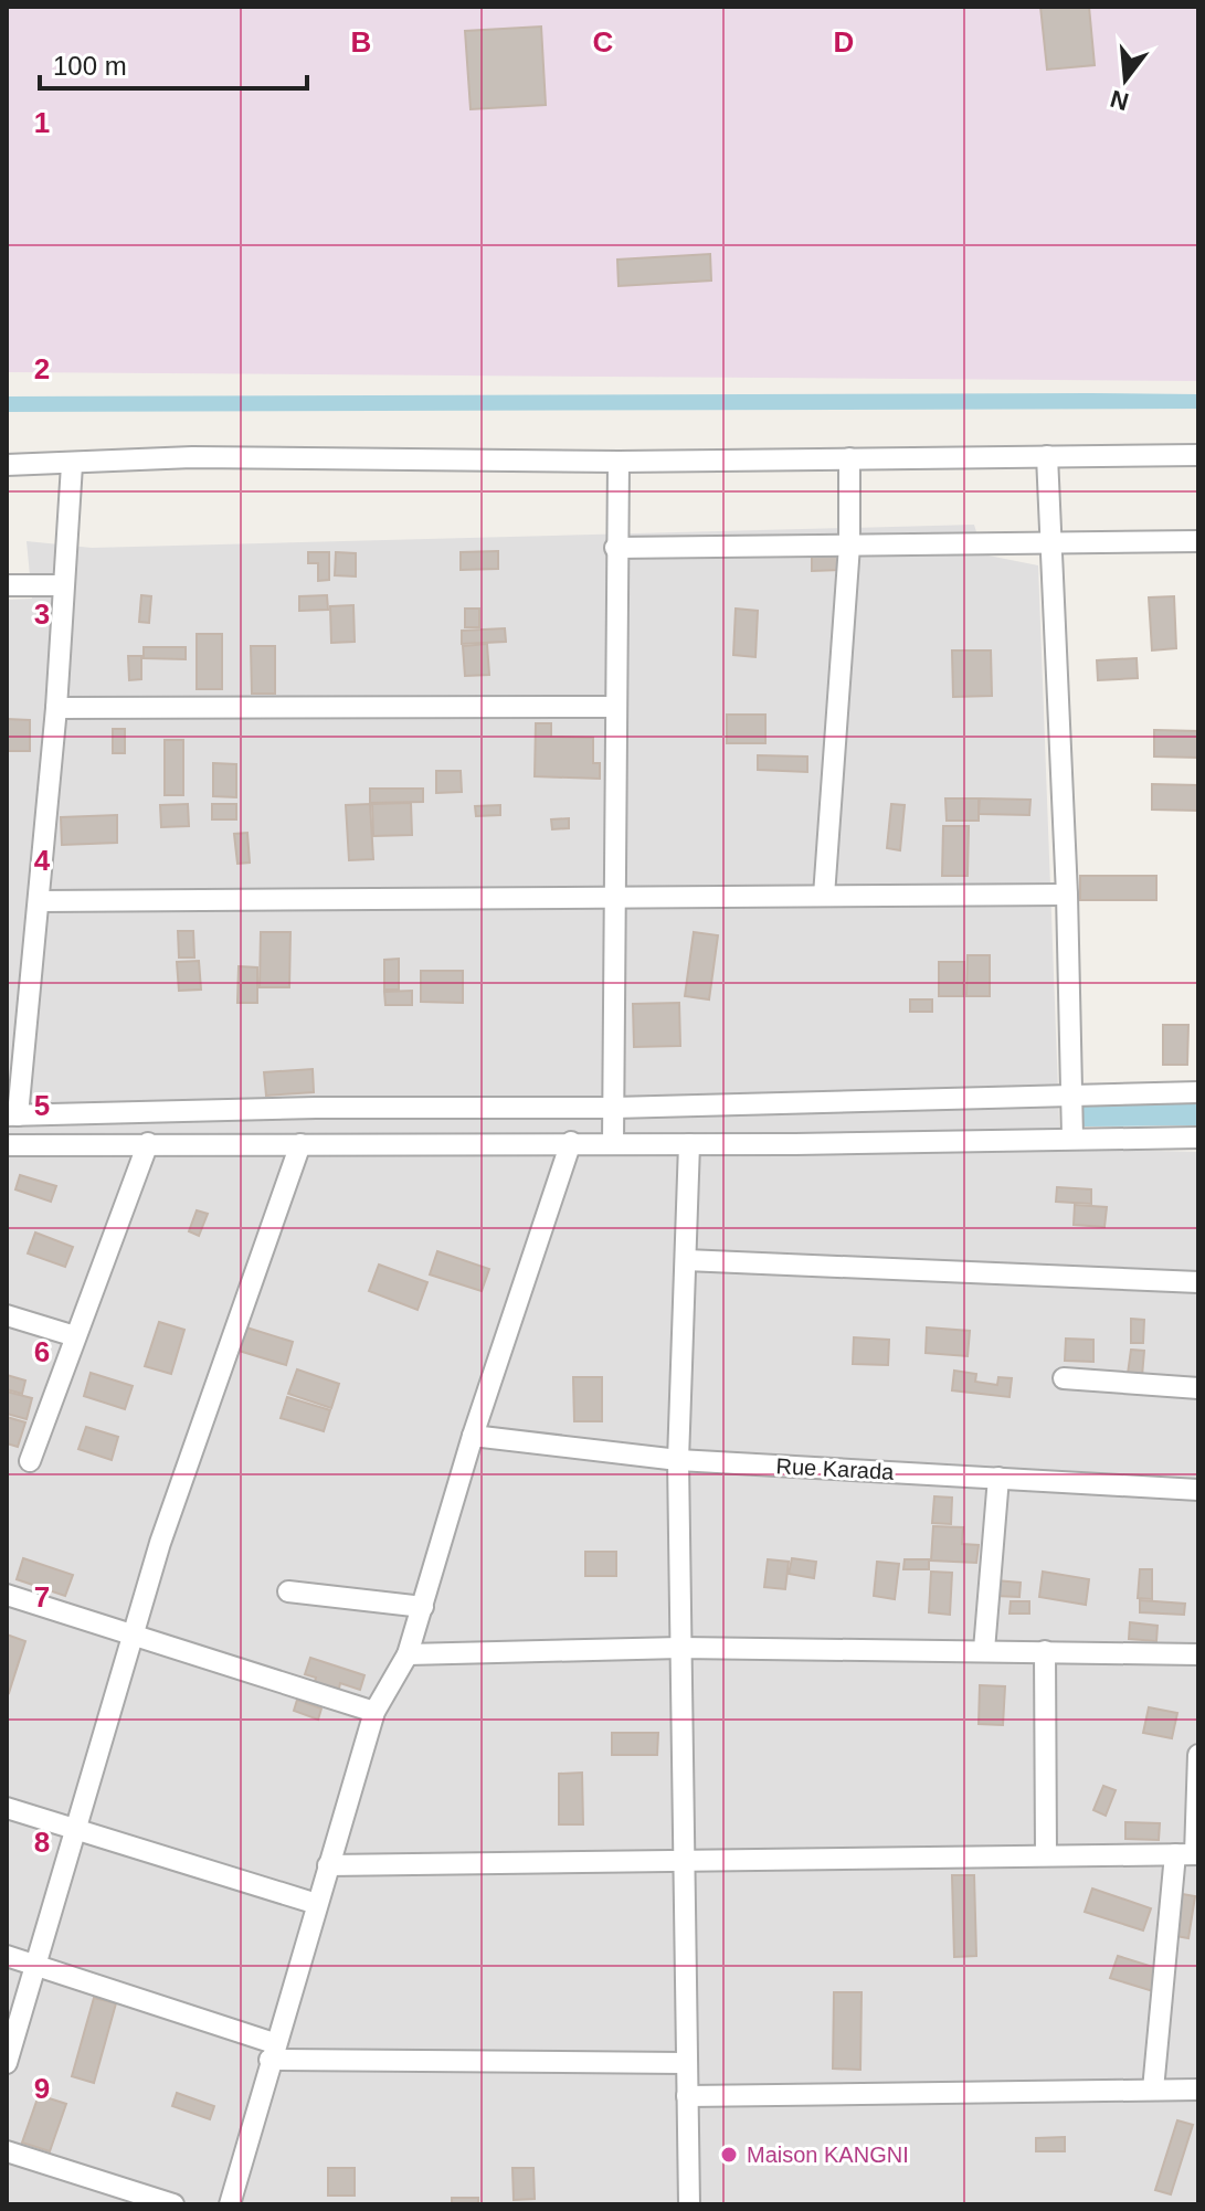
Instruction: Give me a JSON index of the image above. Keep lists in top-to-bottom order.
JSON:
{
  "streets": {
    "street": ["Rue Karada"]
  },
  "places": ["Maison KANGNI"],
  "scale_bar": "100 m",
  "north": "bottom",
  "grid": {
    "columns": ["B", "C", "D"],
    "rows": [
      "1",
      "2",
      "3",
      "4",
      "5",
      "6",
      "7",
      "8",
      "9"
    ]
  }
}
